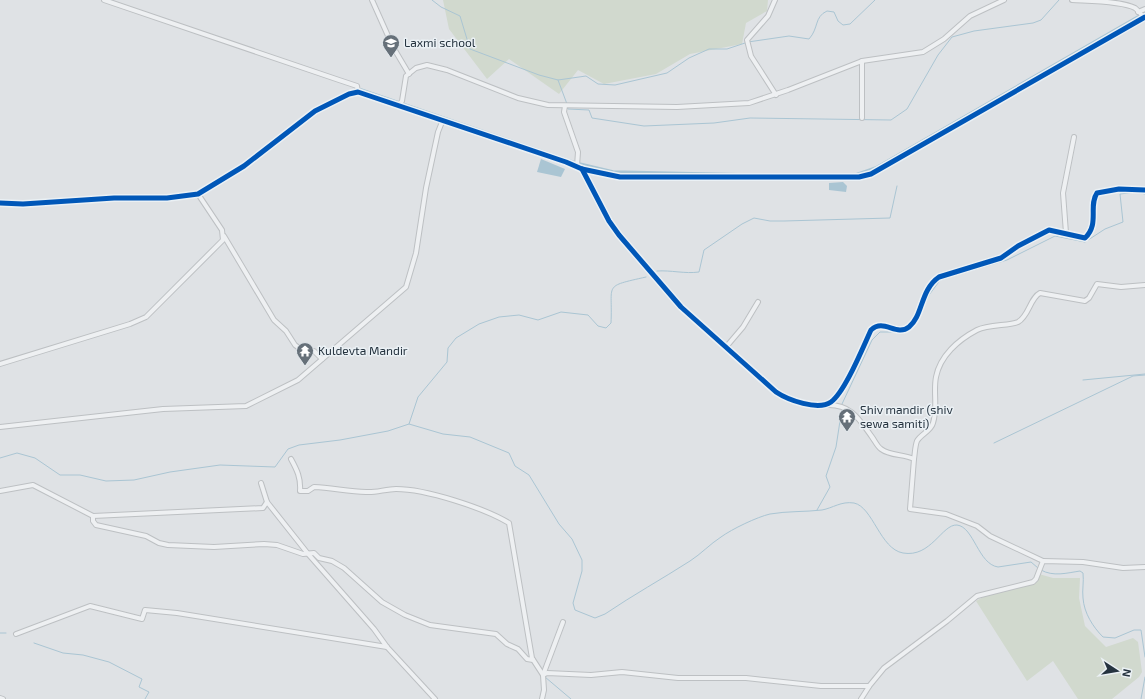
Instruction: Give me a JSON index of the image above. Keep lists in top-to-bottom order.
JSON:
{
  "places": {
    "school or university": ["Laxmi school"],
    "temple": ["Kuldevta Mandir", "Shiv mandir (shiv sewa samiti)"]
  },
  "north": "right"
}
